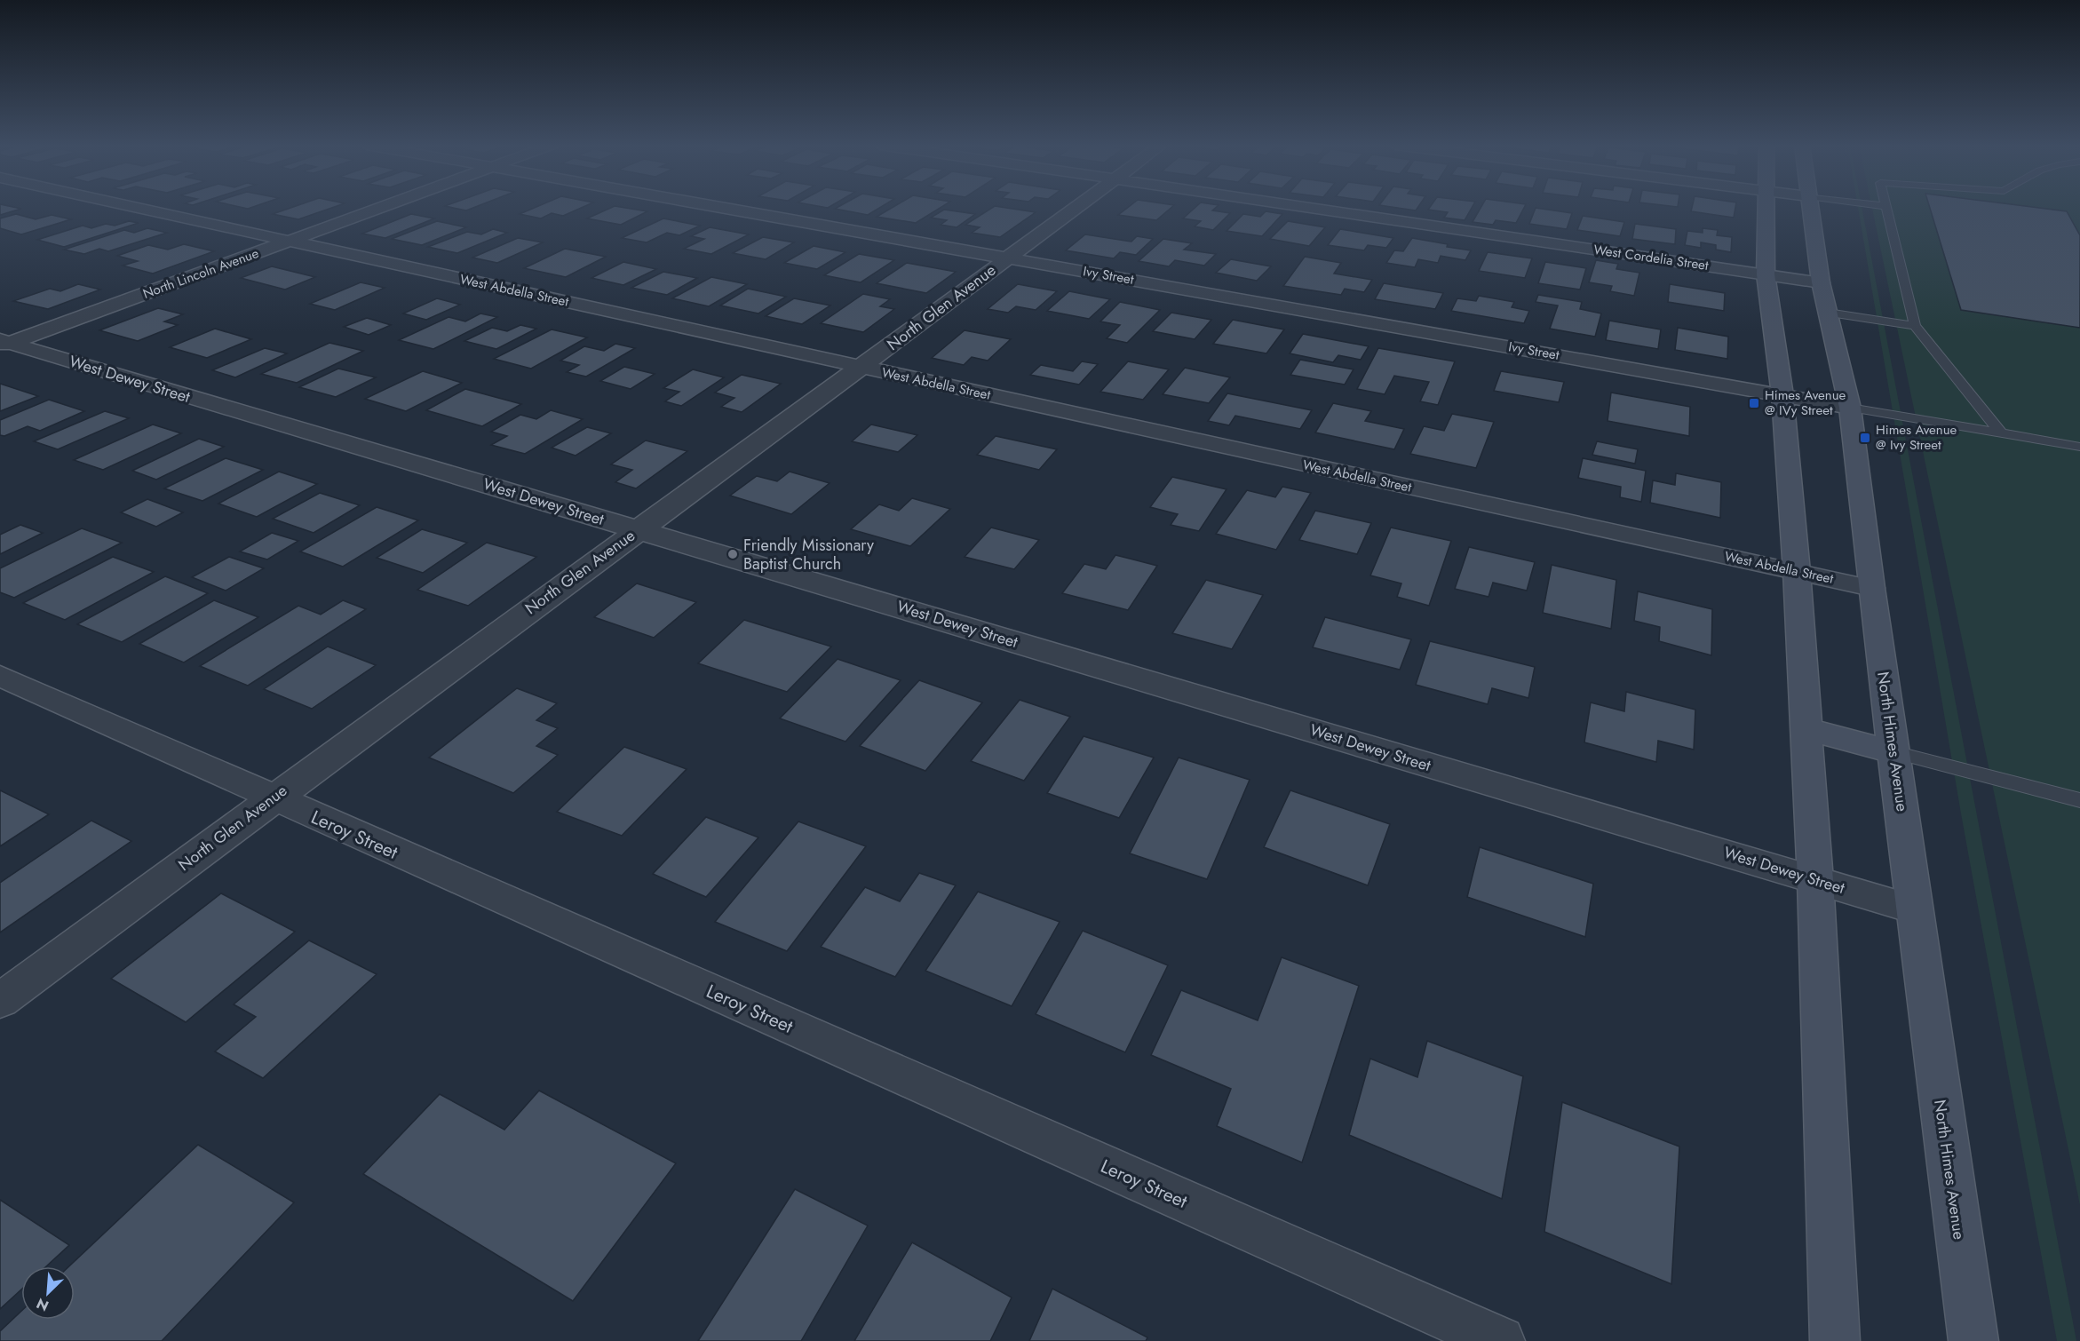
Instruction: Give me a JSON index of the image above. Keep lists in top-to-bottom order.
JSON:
{
  "streets": {
    "street": [
      "West Cordelia Street",
      "North Lincoln Avenue",
      "Ivy Street",
      "West Abdella Street",
      "North Glen Avenue",
      "West Dewey Street",
      "North Himes Avenue",
      "Leroy Street"
    ]
  },
  "crossings": [
    ["West Cordelia Street", "North Himes Avenue"],
    ["North Lincoln Avenue", "West Abdella Street"],
    ["North Lincoln Avenue", "West Dewey Street"],
    ["Ivy Street", "North Glen Avenue"],
    ["Ivy Street", "North Himes Avenue"],
    ["West Abdella Street", "North Glen Avenue"],
    ["West Abdella Street", "North Himes Avenue"],
    ["North Glen Avenue", "West Dewey Street"],
    ["North Glen Avenue", "Leroy Street"],
    ["West Dewey Street", "North Himes Avenue"]
  ],
  "places": {
    "transit": ["Himes Avenue @ IVy Street", "Himes Avenue @ Ivy Street"],
    "other": ["Friendly Missionary Baptist Church"]
  },
  "north": "bottom left"
}
